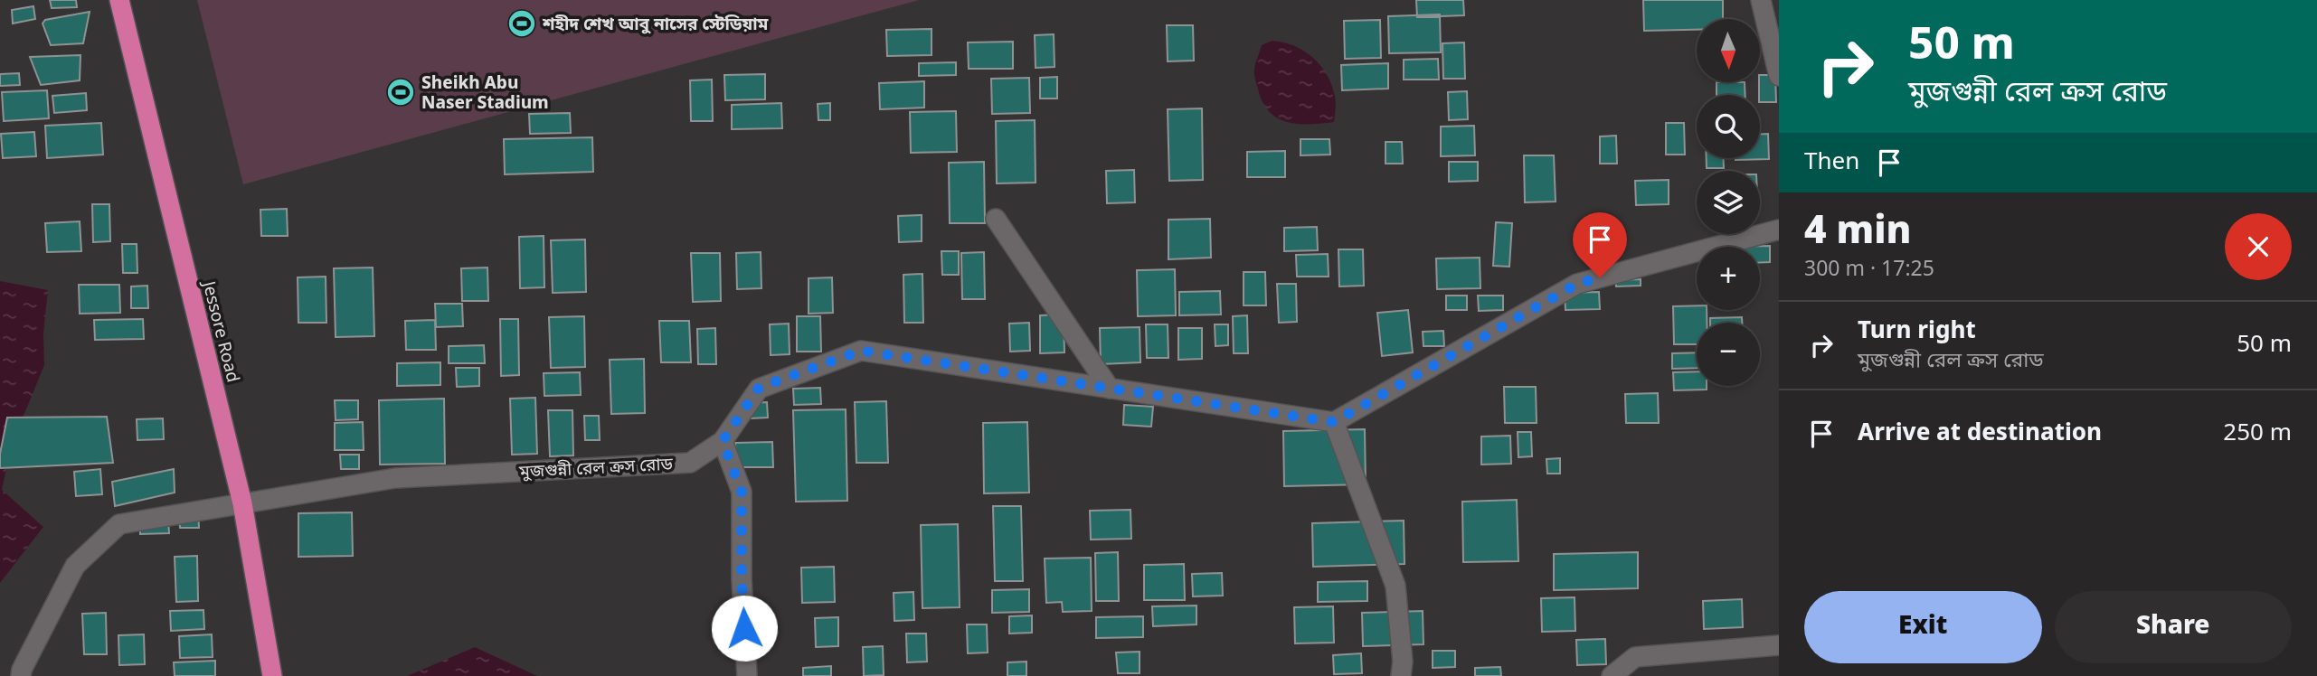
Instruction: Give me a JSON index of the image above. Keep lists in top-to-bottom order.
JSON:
{
  "streets": {
    "highway": ["Jessore Road"],
    "street": ["মুজগুন্নী রেল ক্রস রোড"]
  },
  "crossings": [
    ["Jessore Road", "মুজগুন্নী রেল ক্রস রোড"]
  ],
  "places": {
    "sports": ["শহীদ শেখ আবু নাসের স্টেডিয়াম", "Sheikh Abu Naser Stadium"]
  },
  "north": "bottom",
  "page": {
    "turn": ["50 m", "মুজগুন্নী রেল ক্রস রোড"],
    "map_buttons": ["+", "−"],
    "then": "Then",
    "heading": ["4 min", "300 m · 17:25"],
    "list": [
      {
        "name": "Turn right",
        "note": "মুজগুন্নী রেল ক্রস রোড",
        "value": "50 m"
      },
      {
        "name": "Arrive at destination",
        "value": "250 m"
      }
    ],
    "buttons": ["Exit", "Share"]
  }
}
